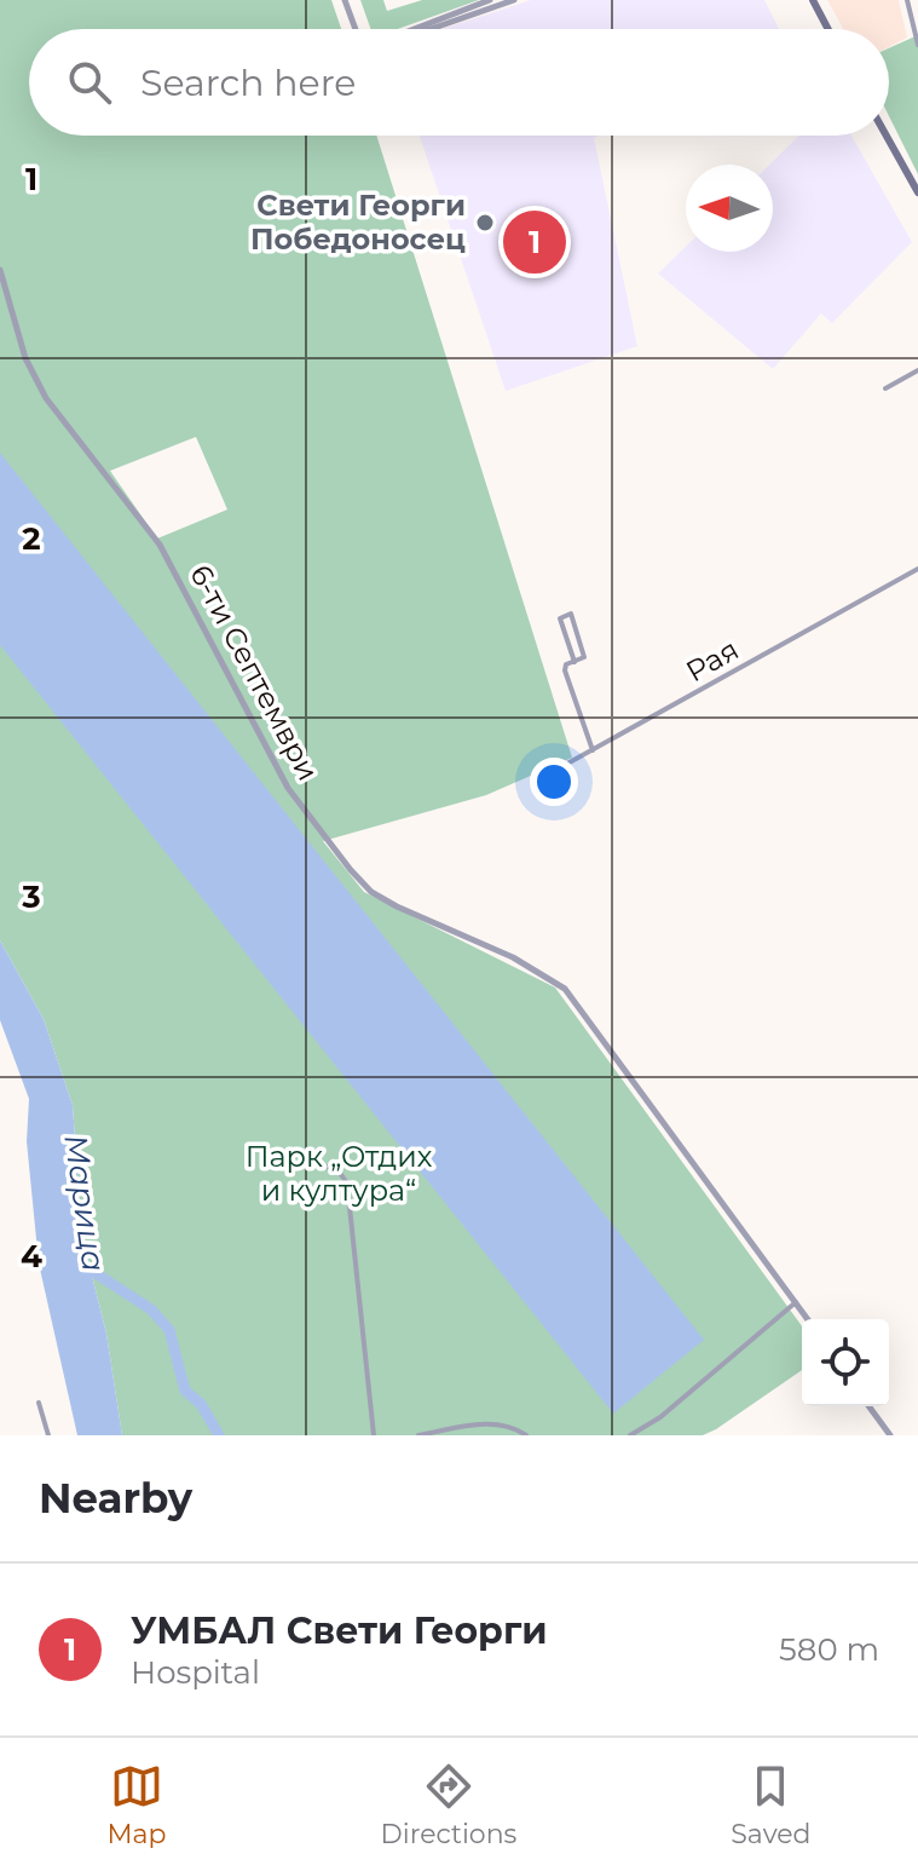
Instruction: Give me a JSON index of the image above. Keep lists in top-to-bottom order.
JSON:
{
  "streets": {
    "street": ["Рая", "6-ти Септември"]
  },
  "water": ["Марица"],
  "parks": ["Парк „Отдих и култура“"],
  "places": ["Свети Георги Победоносец"],
  "north": "left",
  "page": {
    "search": "Search here",
    "pins": "1",
    "heading": "Nearby",
    "list": [
      {
        "mark": "1",
        "name": "УМБАЛ Свети Георги",
        "note": "Hospital",
        "value": "580 m"
      }
    ],
    "nav": ["Map", "Directions", "Saved"]
  },
  "grid": {
    "rows": [
      "1",
      "2",
      "3",
      "4"
    ]
  }
}
